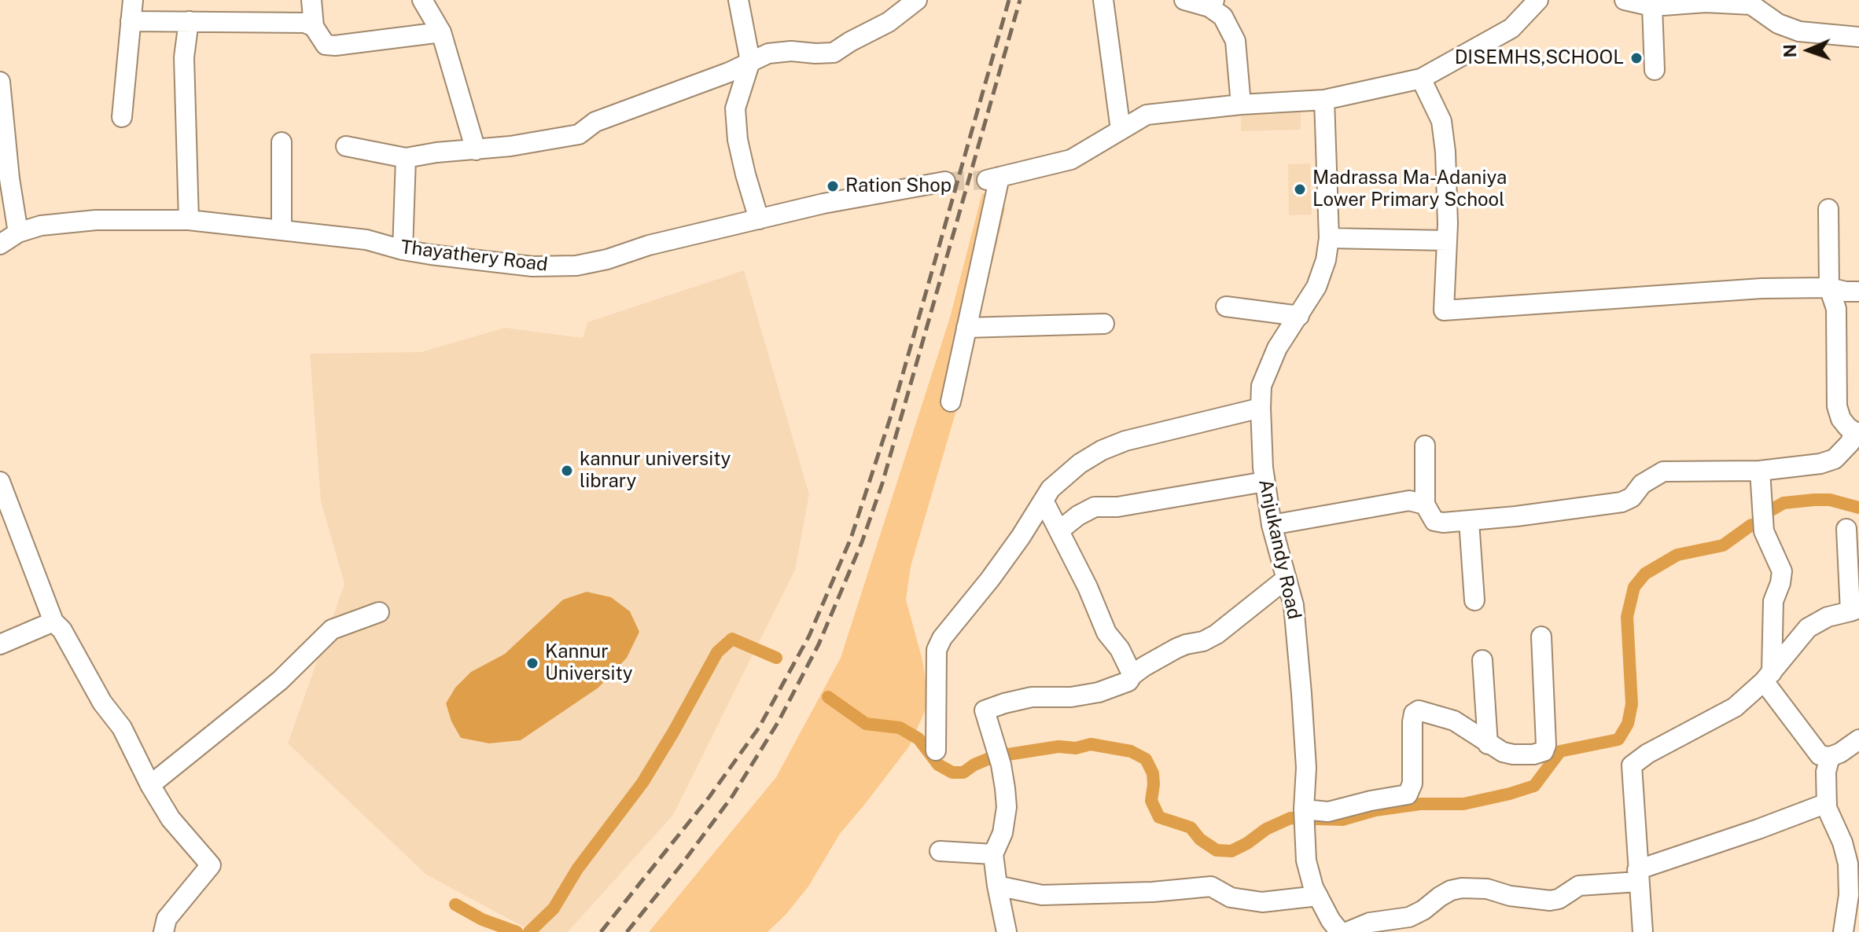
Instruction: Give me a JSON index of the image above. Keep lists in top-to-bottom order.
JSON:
{
  "streets": {
    "street": ["Thayathery Road", "Anjukandy Road"]
  },
  "places": [
    "DISEMHS,SCHOOL",
    "Ration Shop",
    "Madrassa Ma-Adaniya Lower Primary School",
    "kannur university library",
    "Kannur University"
  ],
  "north": "left"
}
